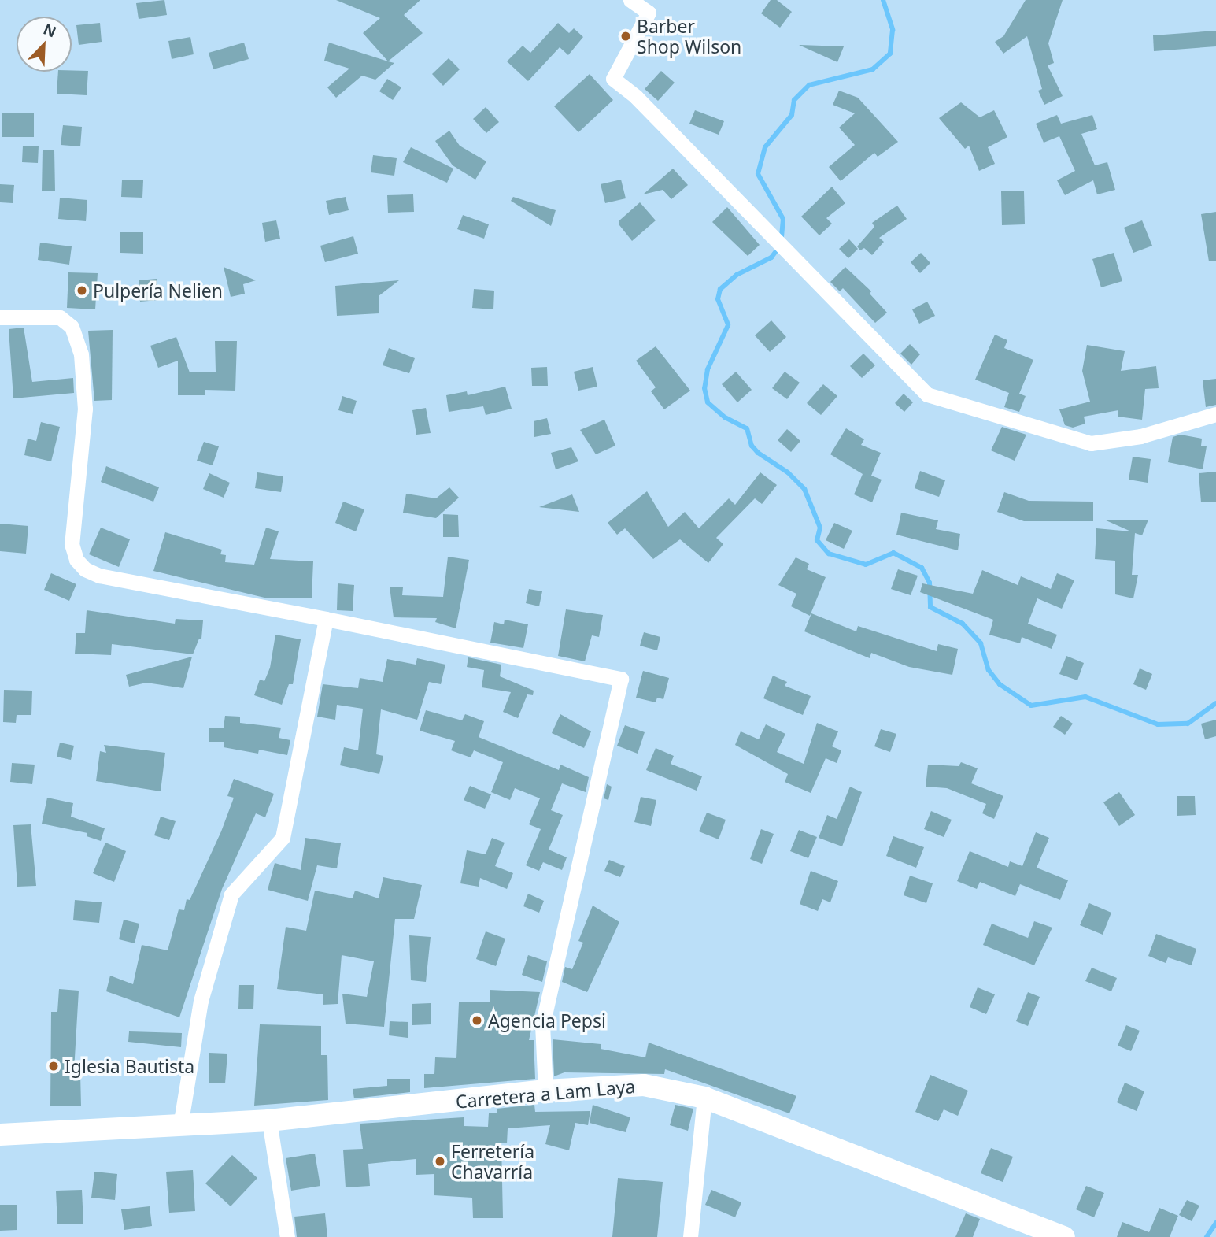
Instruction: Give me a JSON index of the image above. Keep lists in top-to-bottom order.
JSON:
{
  "streets": {
    "main road": ["Carretera a Lam Laya"]
  },
  "places": [
    "Barber Shop Wilson",
    "Pulpería Nelien",
    "Agencia Pepsi",
    "Iglesia Bautista",
    "Ferretería Chavarría"
  ],
  "north": "top right"
}
